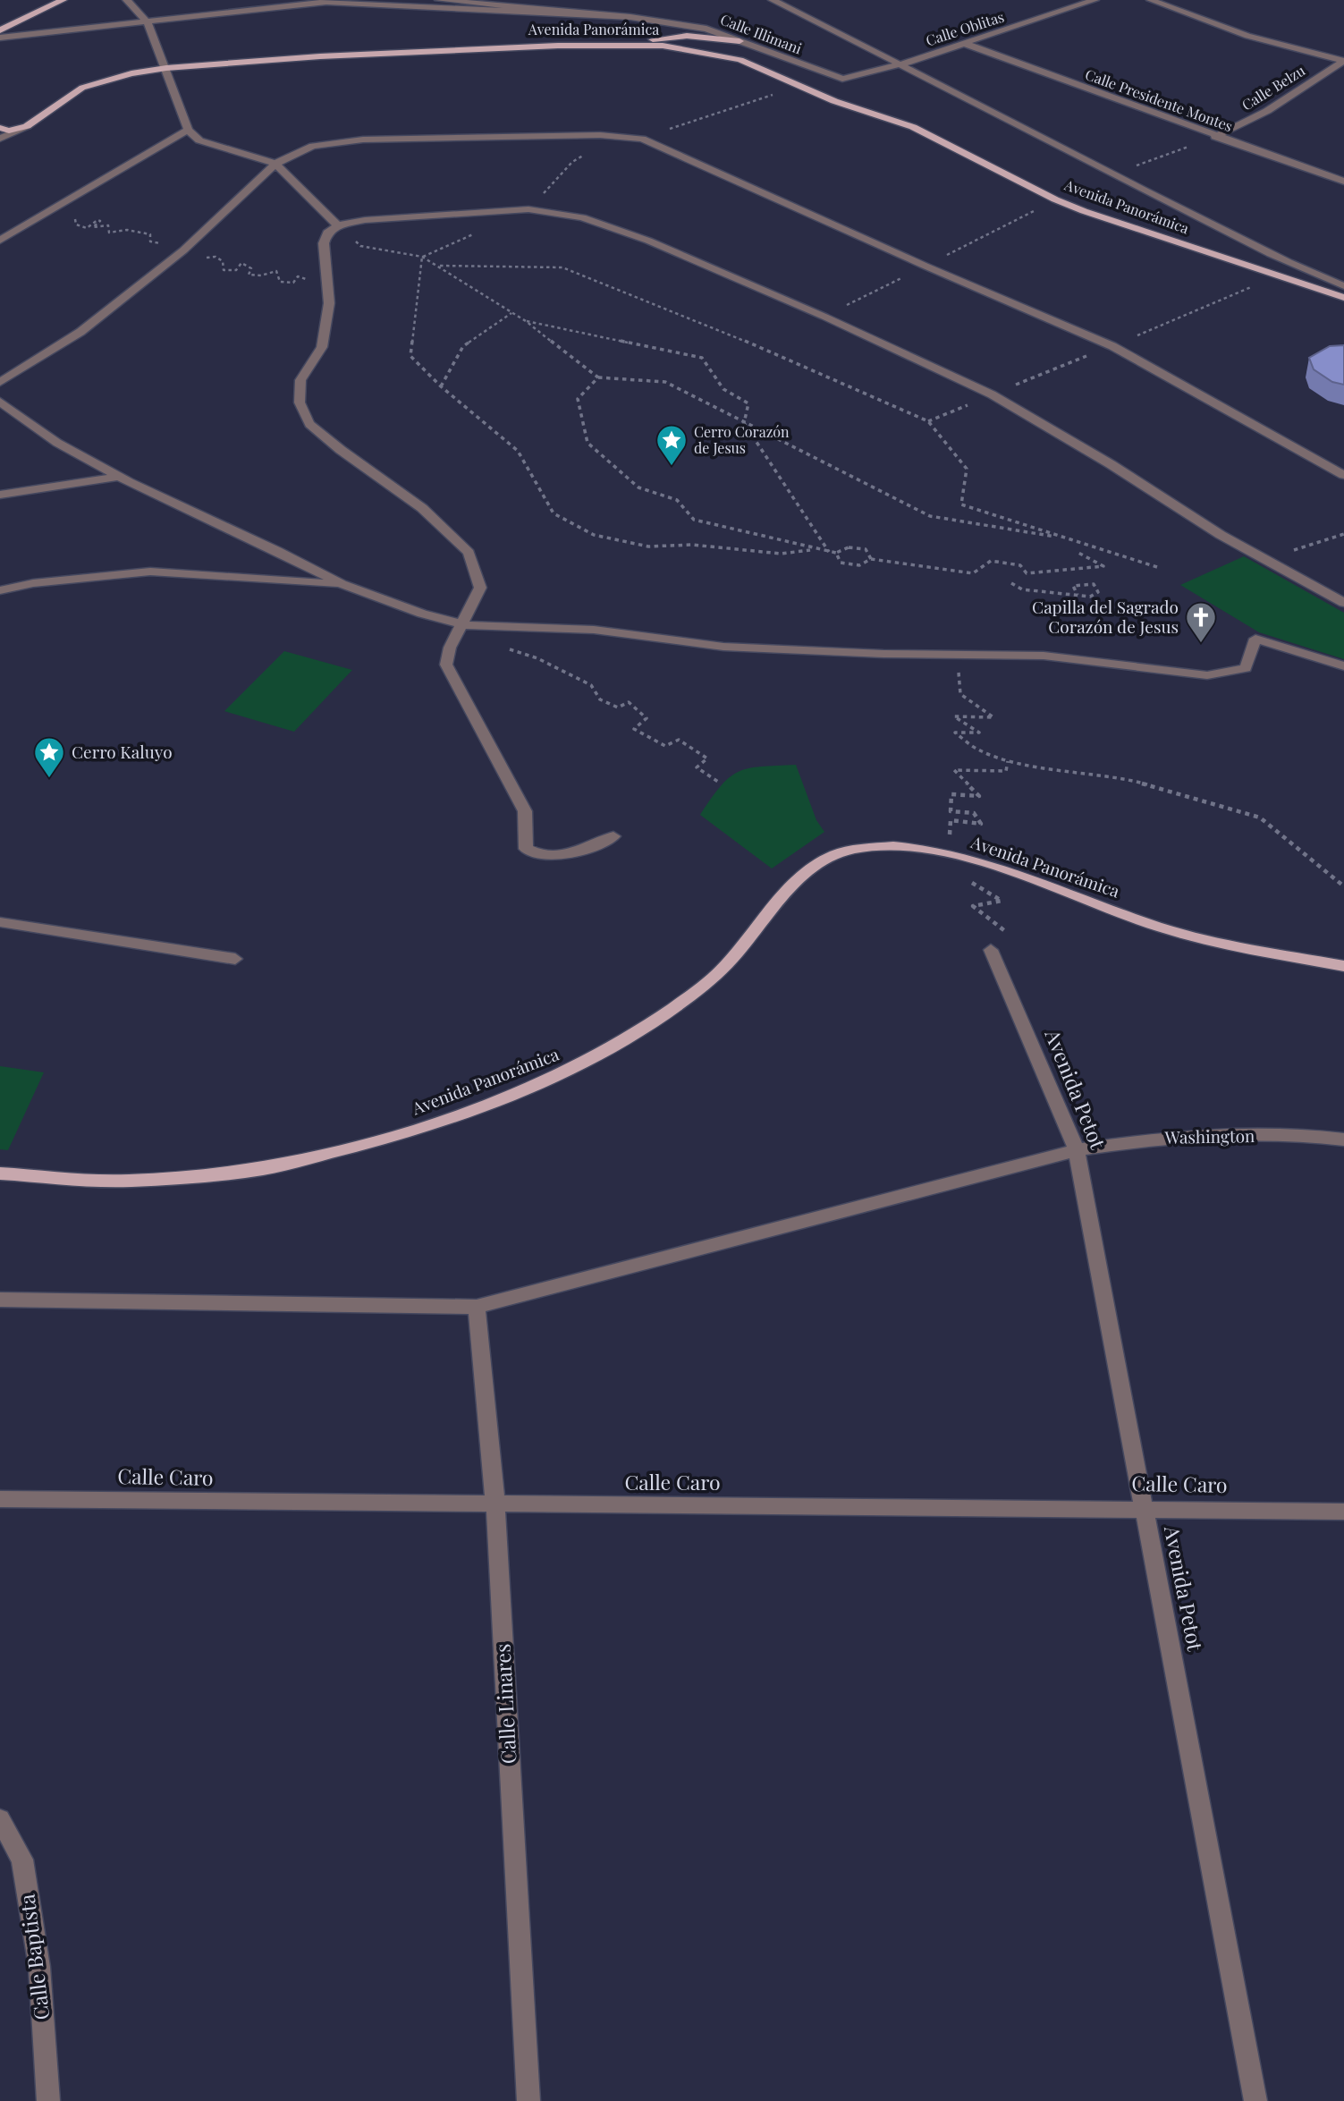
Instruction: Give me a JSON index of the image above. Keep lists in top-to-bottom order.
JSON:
{
  "streets": {
    "main road": ["Avenida Panorámica"],
    "street": [
      "Calle Oblitas",
      "Calle Illimani",
      "Calle Belzu",
      "Calle Presidente Montes",
      "Avenida Petot",
      "Washington",
      "Calle Caro",
      "Calle Linares",
      "Calle Baptista"
    ]
  },
  "crossings": [
    ["Calle Oblitas", "Calle Illimani"],
    ["Calle Oblitas", "Calle Presidente Montes"],
    ["Calle Belzu", "Calle Presidente Montes"],
    ["Avenida Petot", "Washington"],
    ["Avenida Petot", "Calle Caro"],
    ["Washington", "Calle Linares"],
    ["Calle Caro", "Calle Linares"]
  ],
  "places": {
    "place": ["Cerro Corazón de Jesus", "Cerro Kaluyo"],
    "church": ["Capilla del Sagrado Corazón de Jesus"]
  }
}
